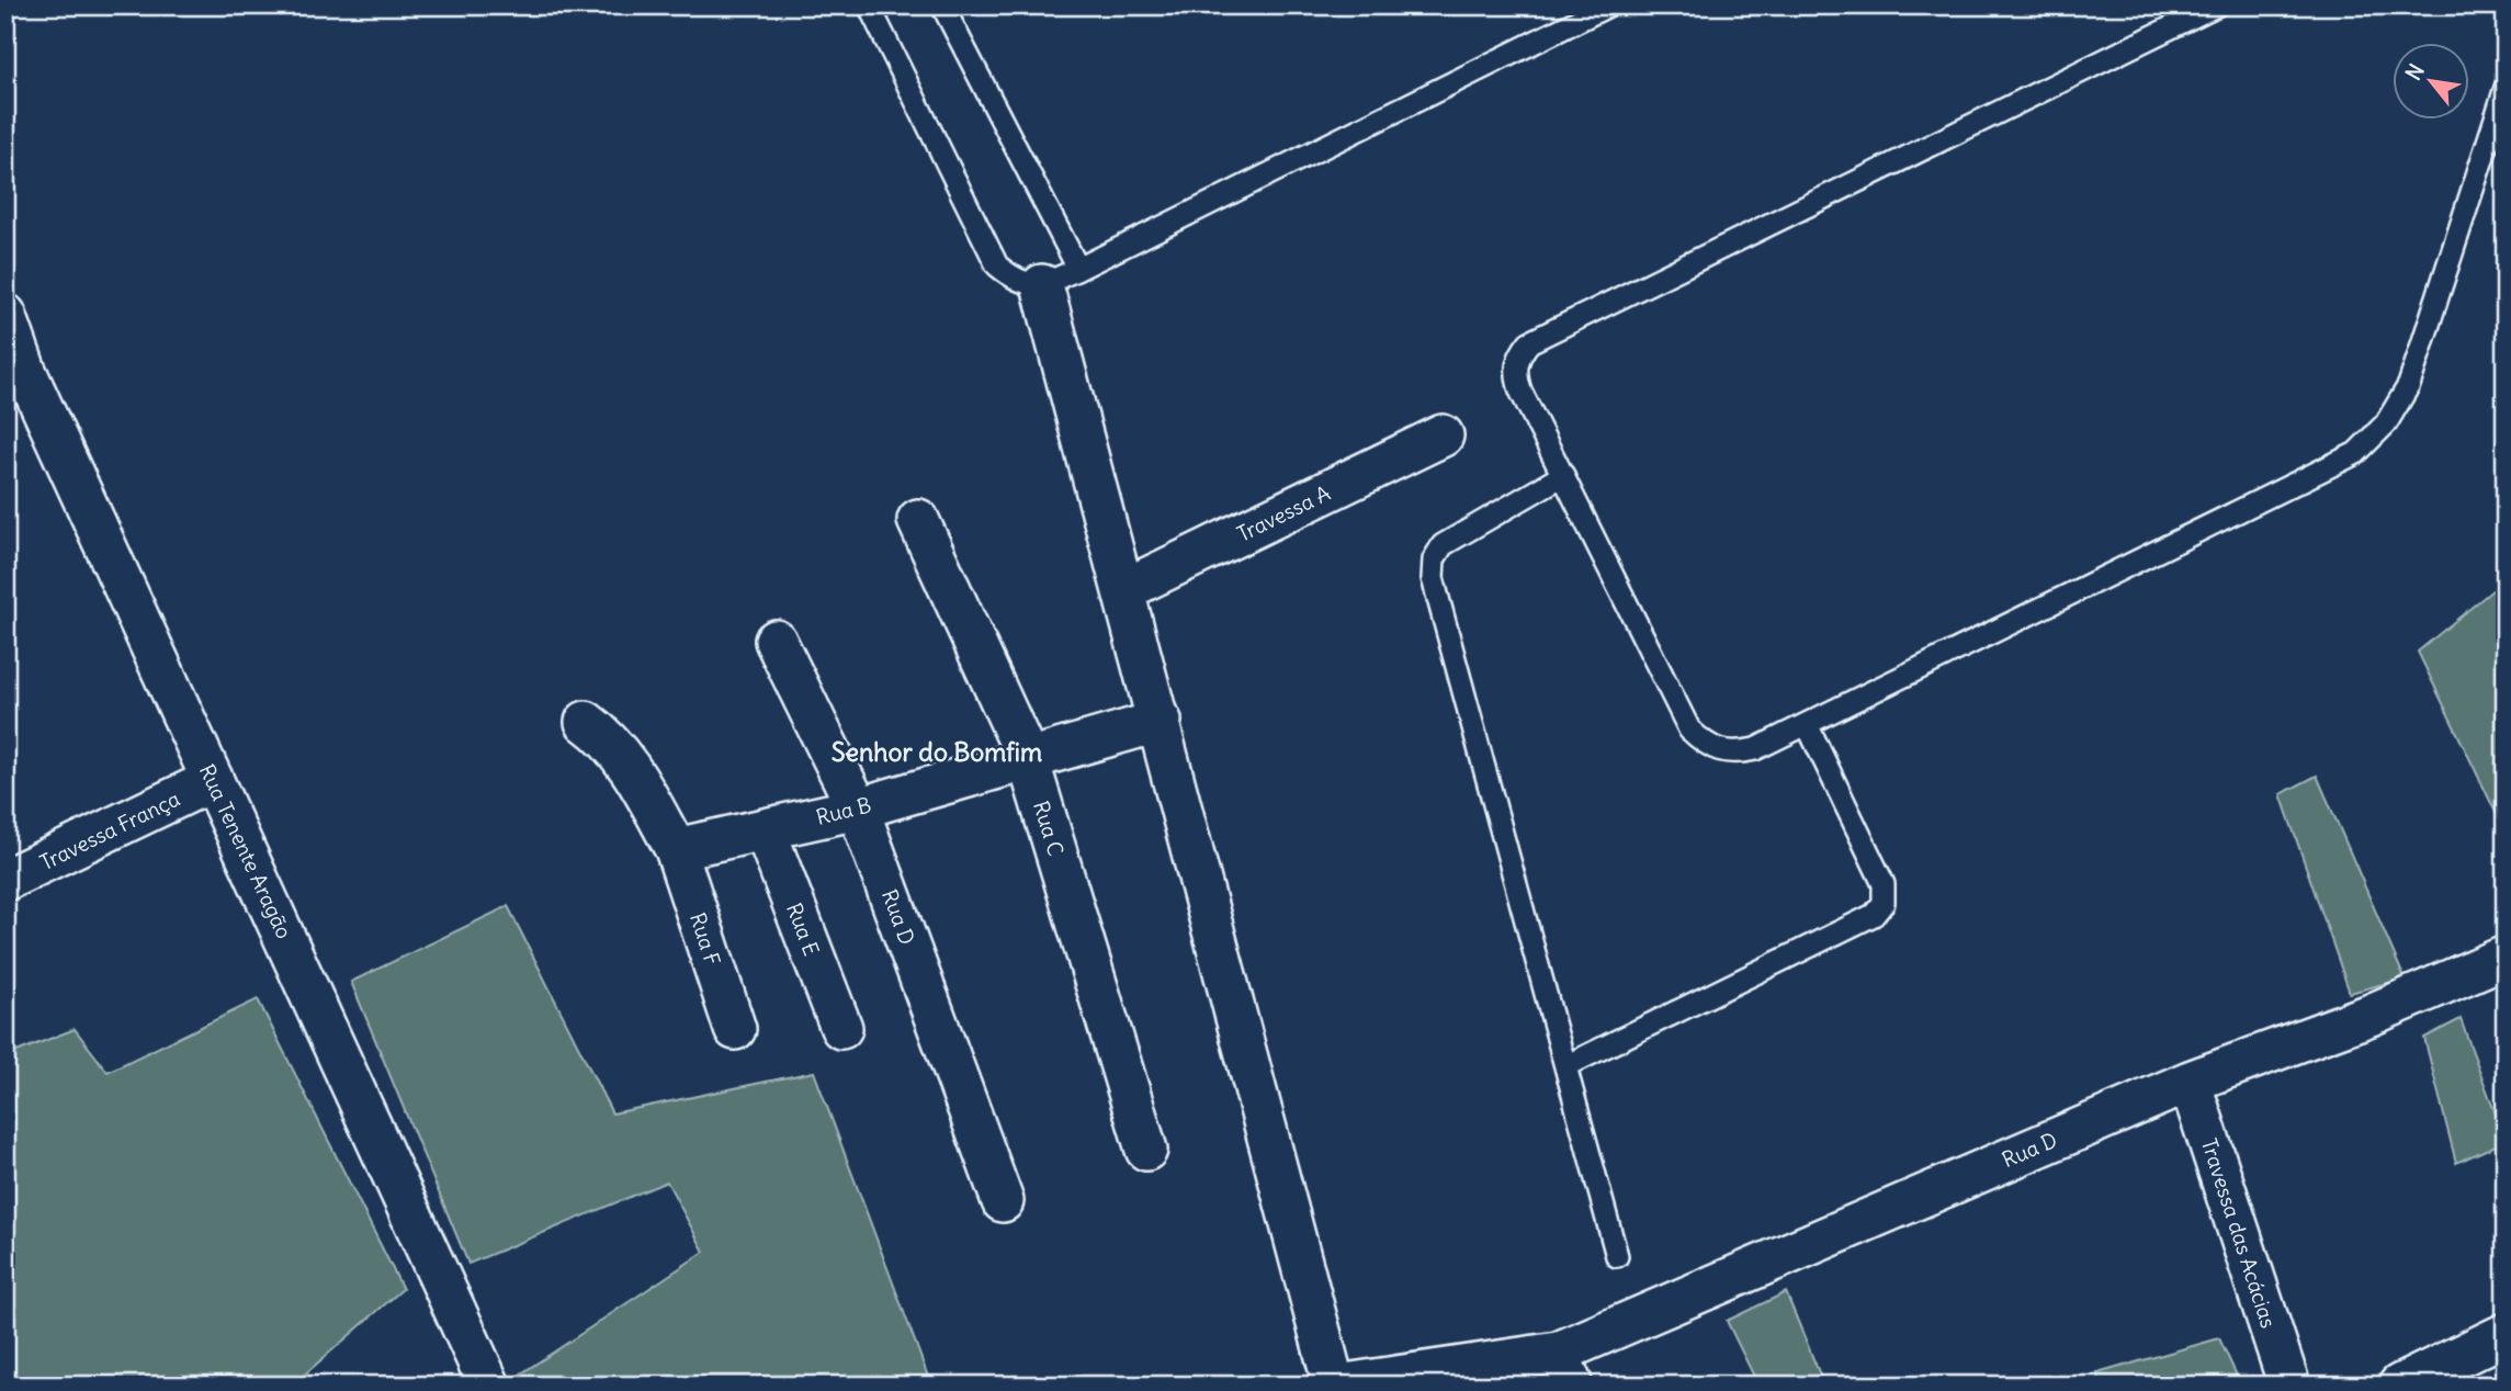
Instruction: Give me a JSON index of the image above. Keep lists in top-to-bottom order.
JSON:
{
  "streets": {
    "street": [
      "Travessa A",
      "Rua B",
      "Rua C",
      "Travessa França",
      "Rua Tenente Aragão",
      "Rua D",
      "Rua E",
      "Rua F",
      "Travessa das Acácias"
    ]
  },
  "crossings": [
    ["Rua B", "Rua C"],
    ["Rua B", "Rua D"],
    ["Rua B", "Rua E"],
    ["Rua B", "Rua F"],
    ["Travessa França", "Rua Tenente Aragão"],
    ["Rua D", "Travessa das Acácias"]
  ],
  "districts": ["Senhor do Bomfim"],
  "north": "top left"
}
